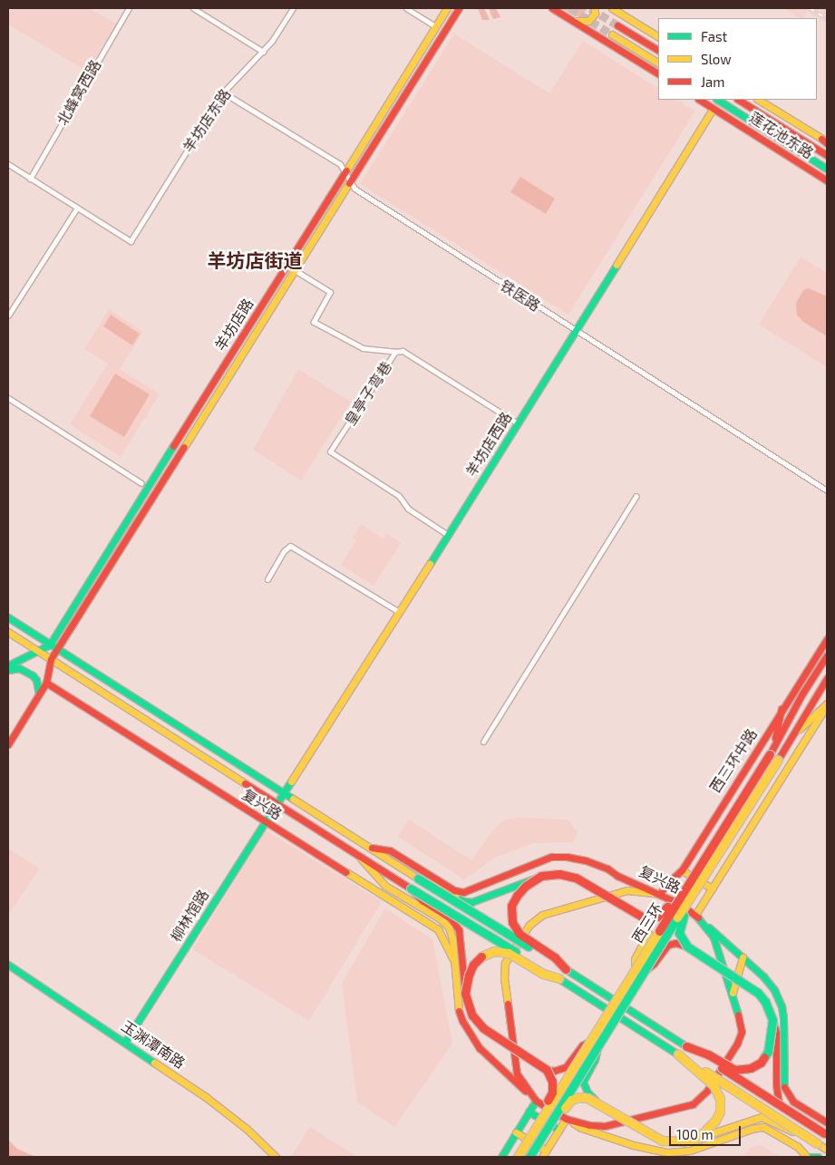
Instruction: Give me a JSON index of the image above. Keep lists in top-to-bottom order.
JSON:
{
  "streets": {
    "main road": [
      "莲花池东路",
      "羊坊店路",
      "羊坊店西路",
      "西三环中路",
      "复兴路",
      "柳林馆路",
      "西三环",
      "玉渊潭南路"
    ],
    "street": [
      "北蜂窝西路",
      "羊坊店东路",
      "铁医路",
      "皇亭子弯巷"
    ]
  },
  "crossings": [
    ["羊坊店东路", "铁医路"],
    ["莲花池东路", "羊坊店西路"],
    ["铁医路", "羊坊店路"],
    ["铁医路", "羊坊店西路"],
    ["羊坊店路", "皇亭子弯巷"],
    ["羊坊店路", "复兴路"],
    ["皇亭子弯巷", "羊坊店西路"],
    ["羊坊店西路", "复兴路"],
    ["羊坊店西路", "柳林馆路"],
    ["西三环中路", "复兴路"],
    ["复兴路", "柳林馆路"],
    ["柳林馆路", "玉渊潭南路"]
  ],
  "districts": ["羊坊店街道"],
  "legend": ["Fast", "Slow", "Jam"],
  "scale_bar": "100 m"
}
